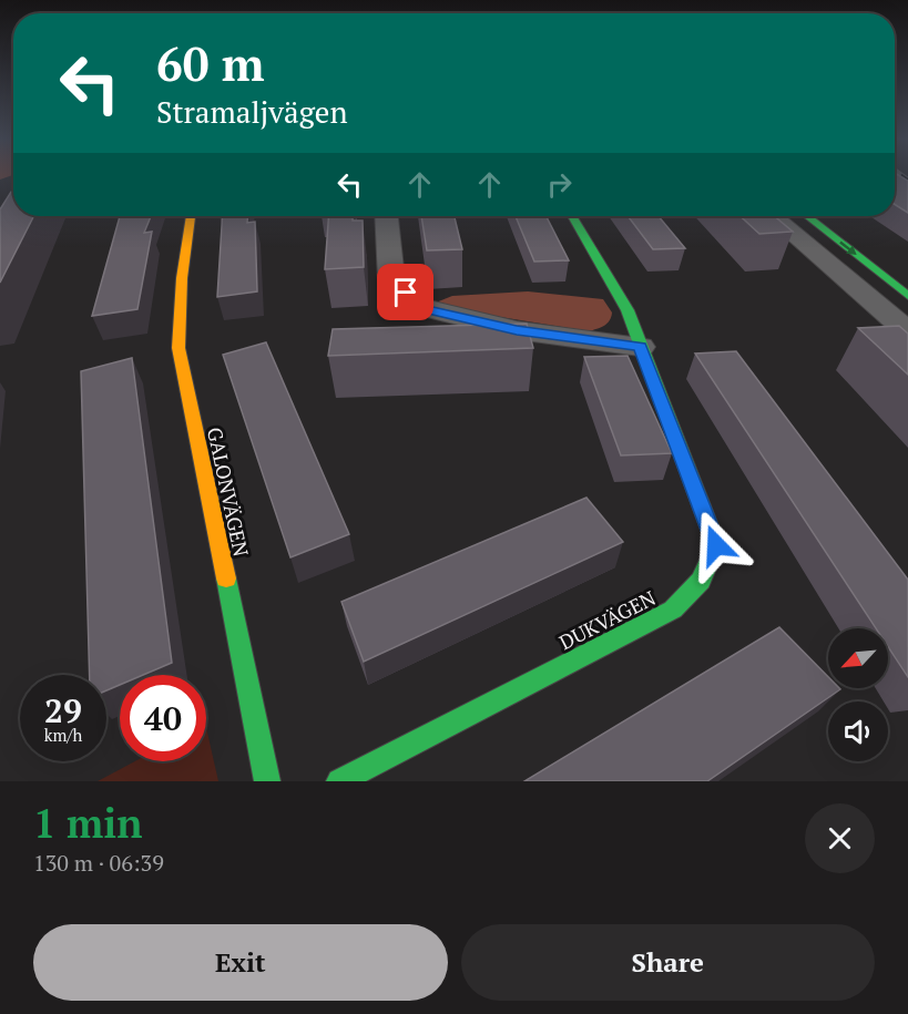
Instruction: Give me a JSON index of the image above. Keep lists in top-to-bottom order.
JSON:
{
  "streets": {
    "street": ["GALONVÄGEN", "DUKVÄGEN"]
  },
  "north": "bottom left",
  "page": {
    "turn": ["60 m", "Stramaljvägen"],
    "speed": "29 km/h",
    "limit": "40",
    "heading": ["1 min", "130 m · 06:39"],
    "buttons": ["Exit", "Share"]
  }
}
